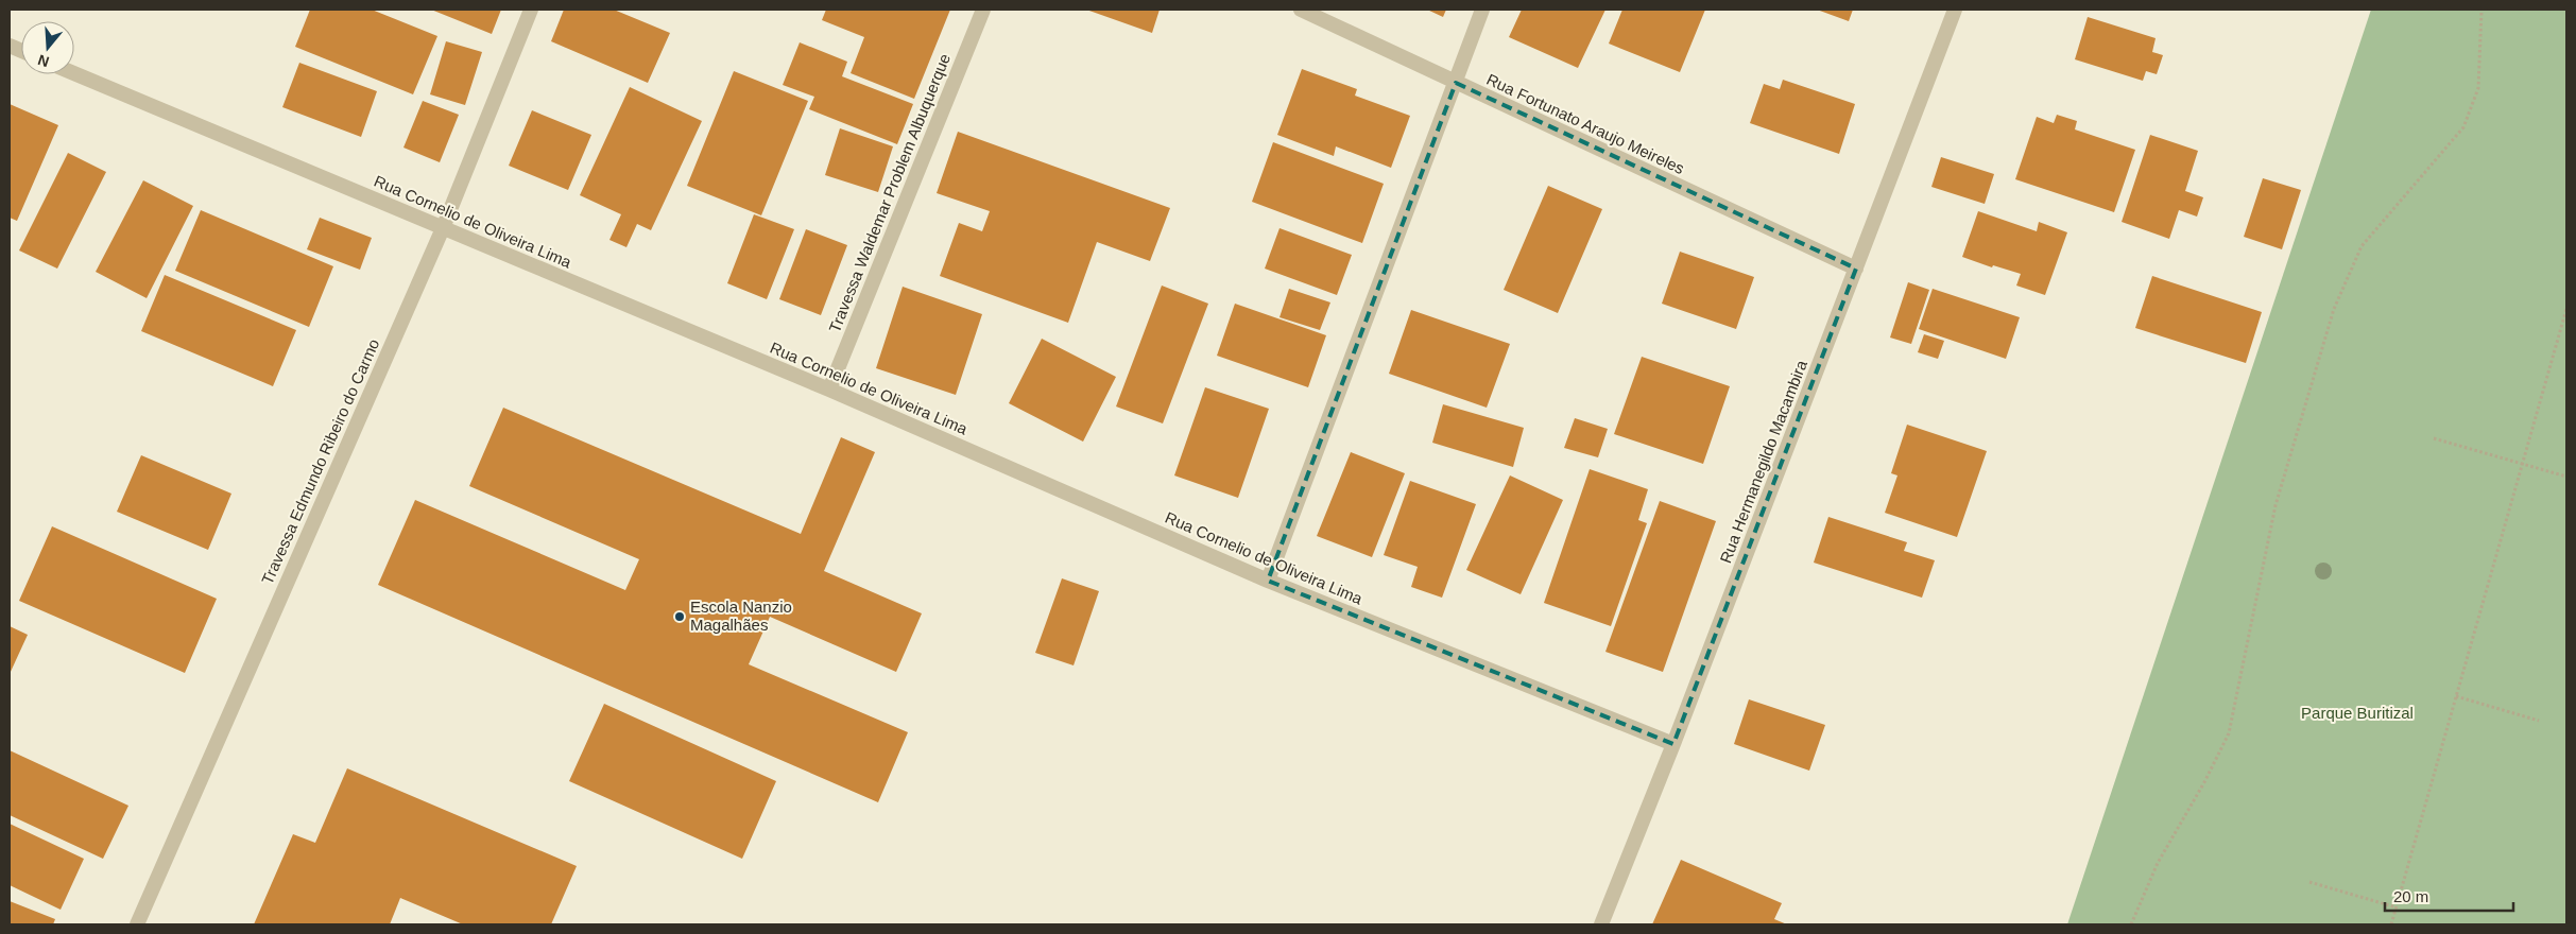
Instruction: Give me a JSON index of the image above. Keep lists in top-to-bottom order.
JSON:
{
  "streets": {
    "street": [
      "Rua Fortunato Araujo Meireles",
      "Travessa Waldemar Problem Albuquerque",
      "Rua Cornelio de Oliveira Lima",
      "Travessa Edmundo Ribeiro do Carmo",
      "Rua Hermanegildo Macambira"
    ]
  },
  "crossings": [
    ["Rua Fortunato Araujo Meireles", "Rua Hermanegildo Macambira"],
    ["Travessa Waldemar Problem Albuquerque", "Rua Cornelio de Oliveira Lima"],
    ["Rua Cornelio de Oliveira Lima", "Travessa Edmundo Ribeiro do Carmo"],
    ["Rua Cornelio de Oliveira Lima", "Rua Hermanegildo Macambira"]
  ],
  "parks": ["Parque Buritizal"],
  "places": ["Escola Nanzio Magalhães"],
  "scale_bar": "20 m",
  "north": "bottom"
}
